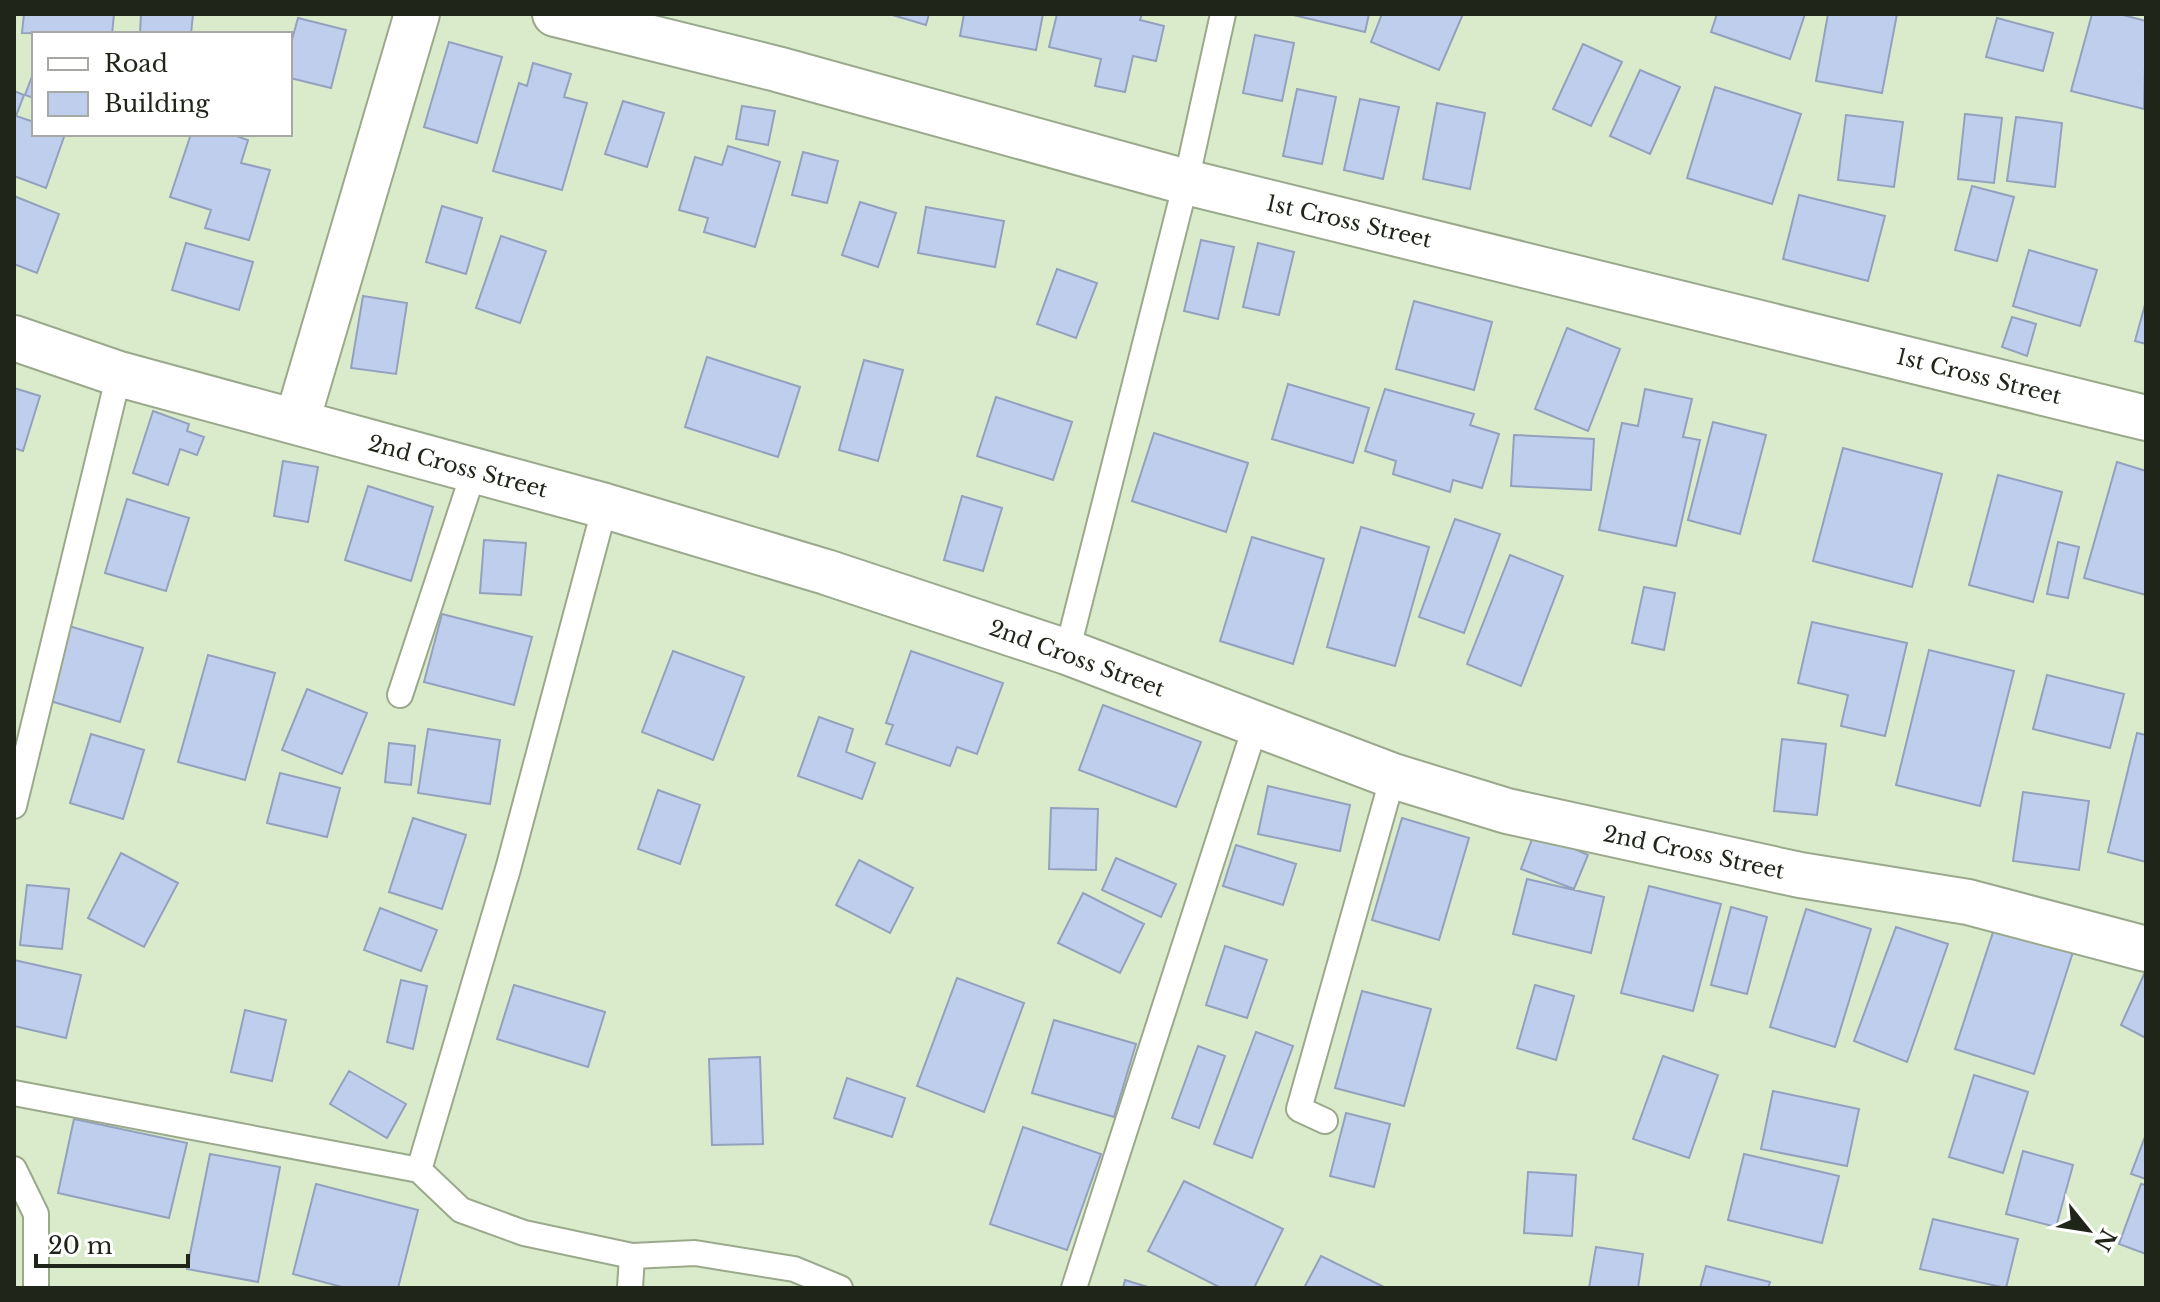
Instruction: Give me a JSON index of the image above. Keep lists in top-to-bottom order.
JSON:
{
  "streets": {
    "street": ["1st Cross Street", "2nd Cross Street"]
  },
  "legend": ["Road", "Building"],
  "scale_bar": "20 m",
  "north": "bottom right"
}
